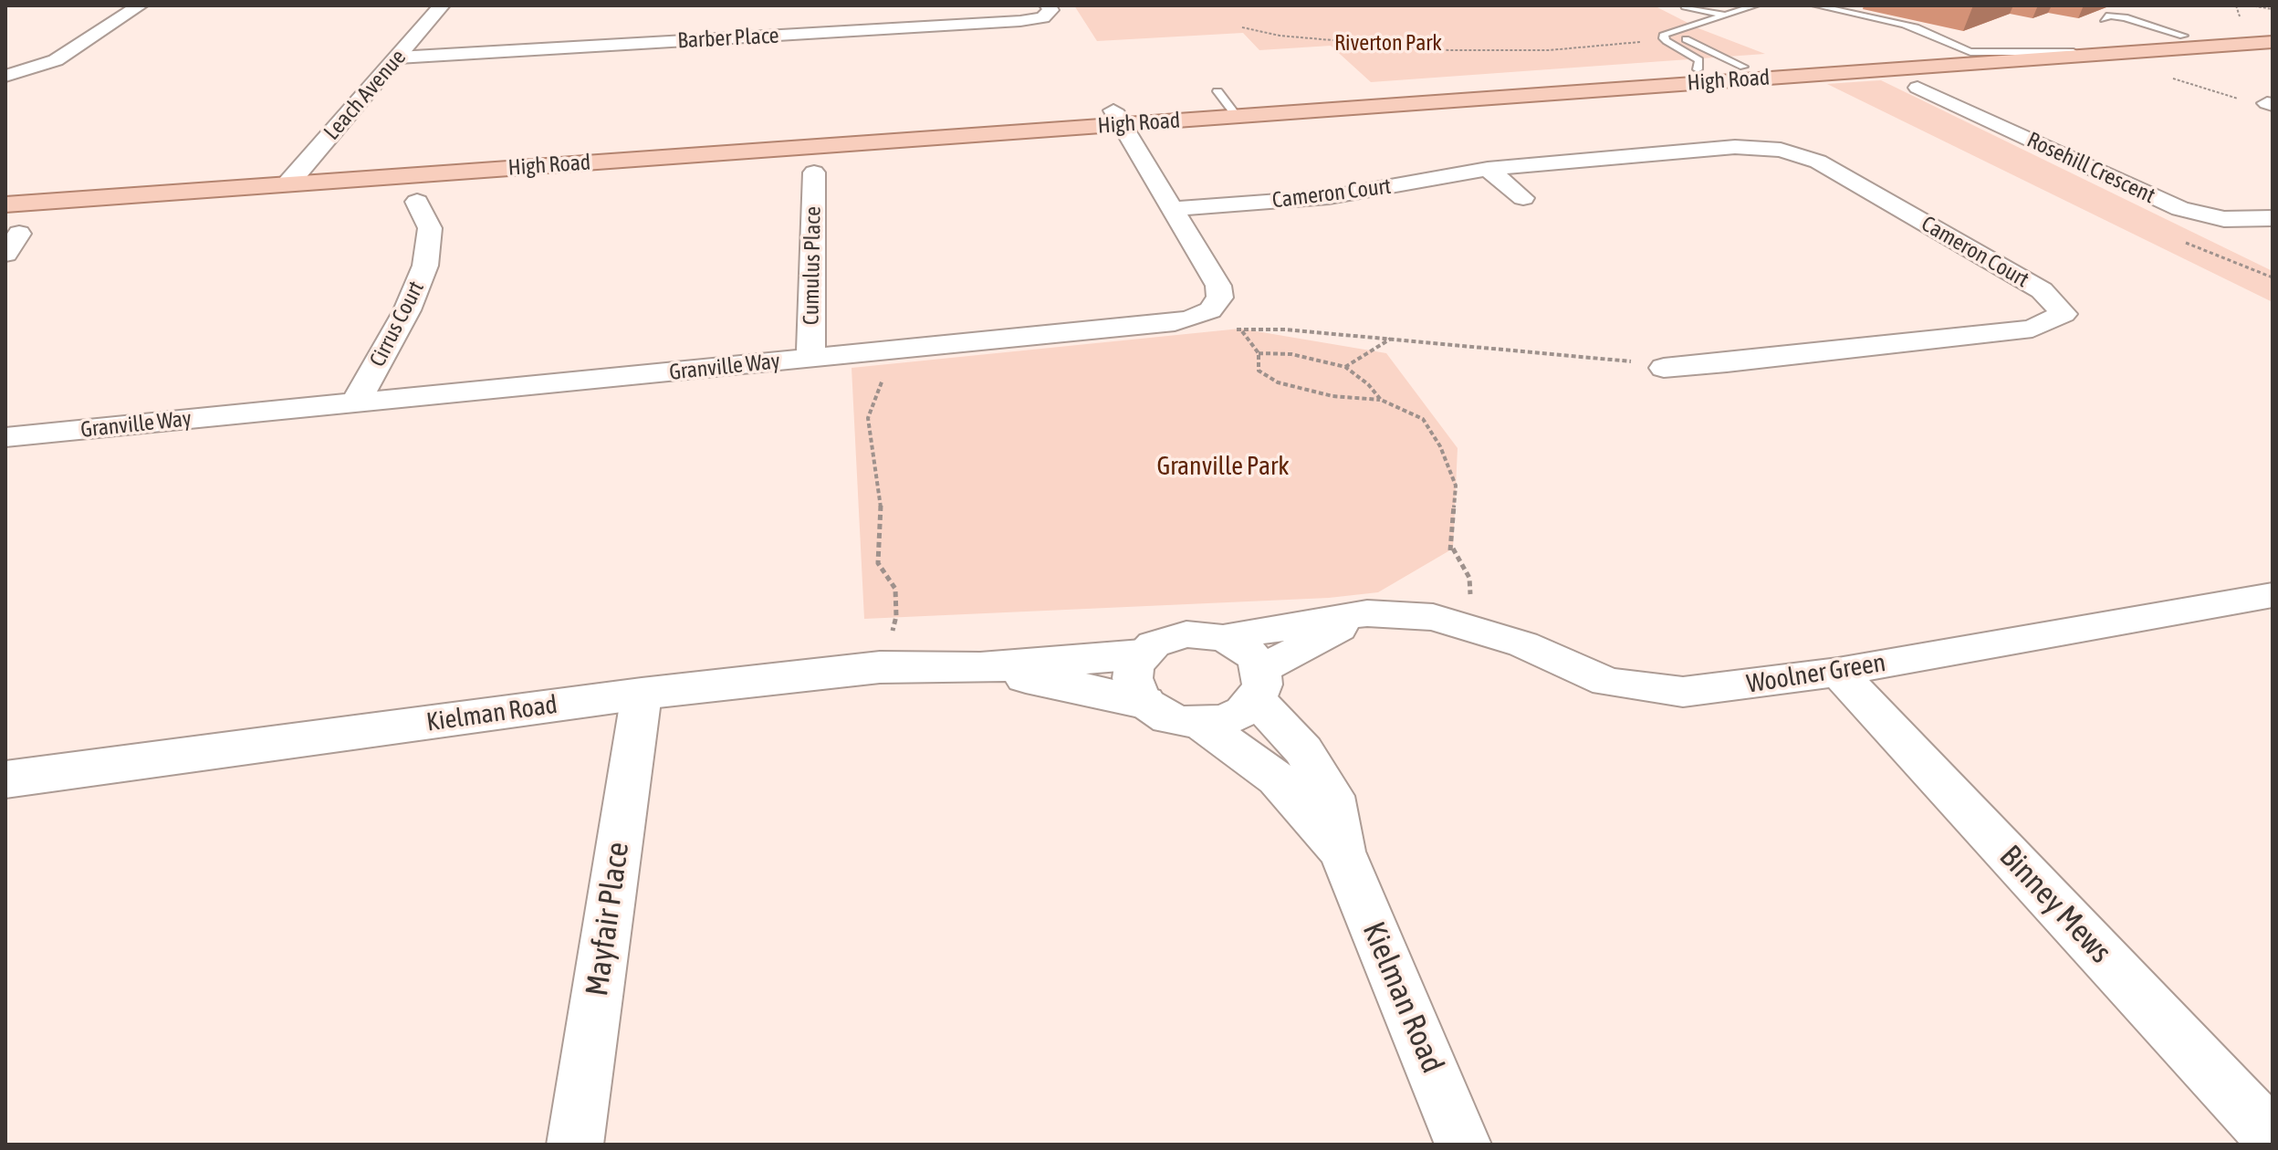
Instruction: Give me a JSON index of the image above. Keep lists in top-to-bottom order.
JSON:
{
  "streets": {
    "main road": ["High Road"],
    "street": [
      "Barber Place",
      "Leach Avenue",
      "Rosehill Crescent",
      "Cameron Court",
      "Cumulus Place",
      "Cirrus Court",
      "Granville Way",
      "Woolner Green",
      "Kielman Road",
      "Binney Mews",
      "Mayfair Place"
    ]
  },
  "crossings": [
    ["Barber Place", "Leach Avenue"],
    ["High Road", "Leach Avenue"],
    ["Cumulus Place", "Granville Way"],
    ["Cirrus Court", "Granville Way"],
    ["Woolner Green", "Kielman Road"],
    ["Woolner Green", "Binney Mews"],
    ["Kielman Road", "Mayfair Place"]
  ],
  "parks": ["Riverton Park", "Granville Park"]
}
